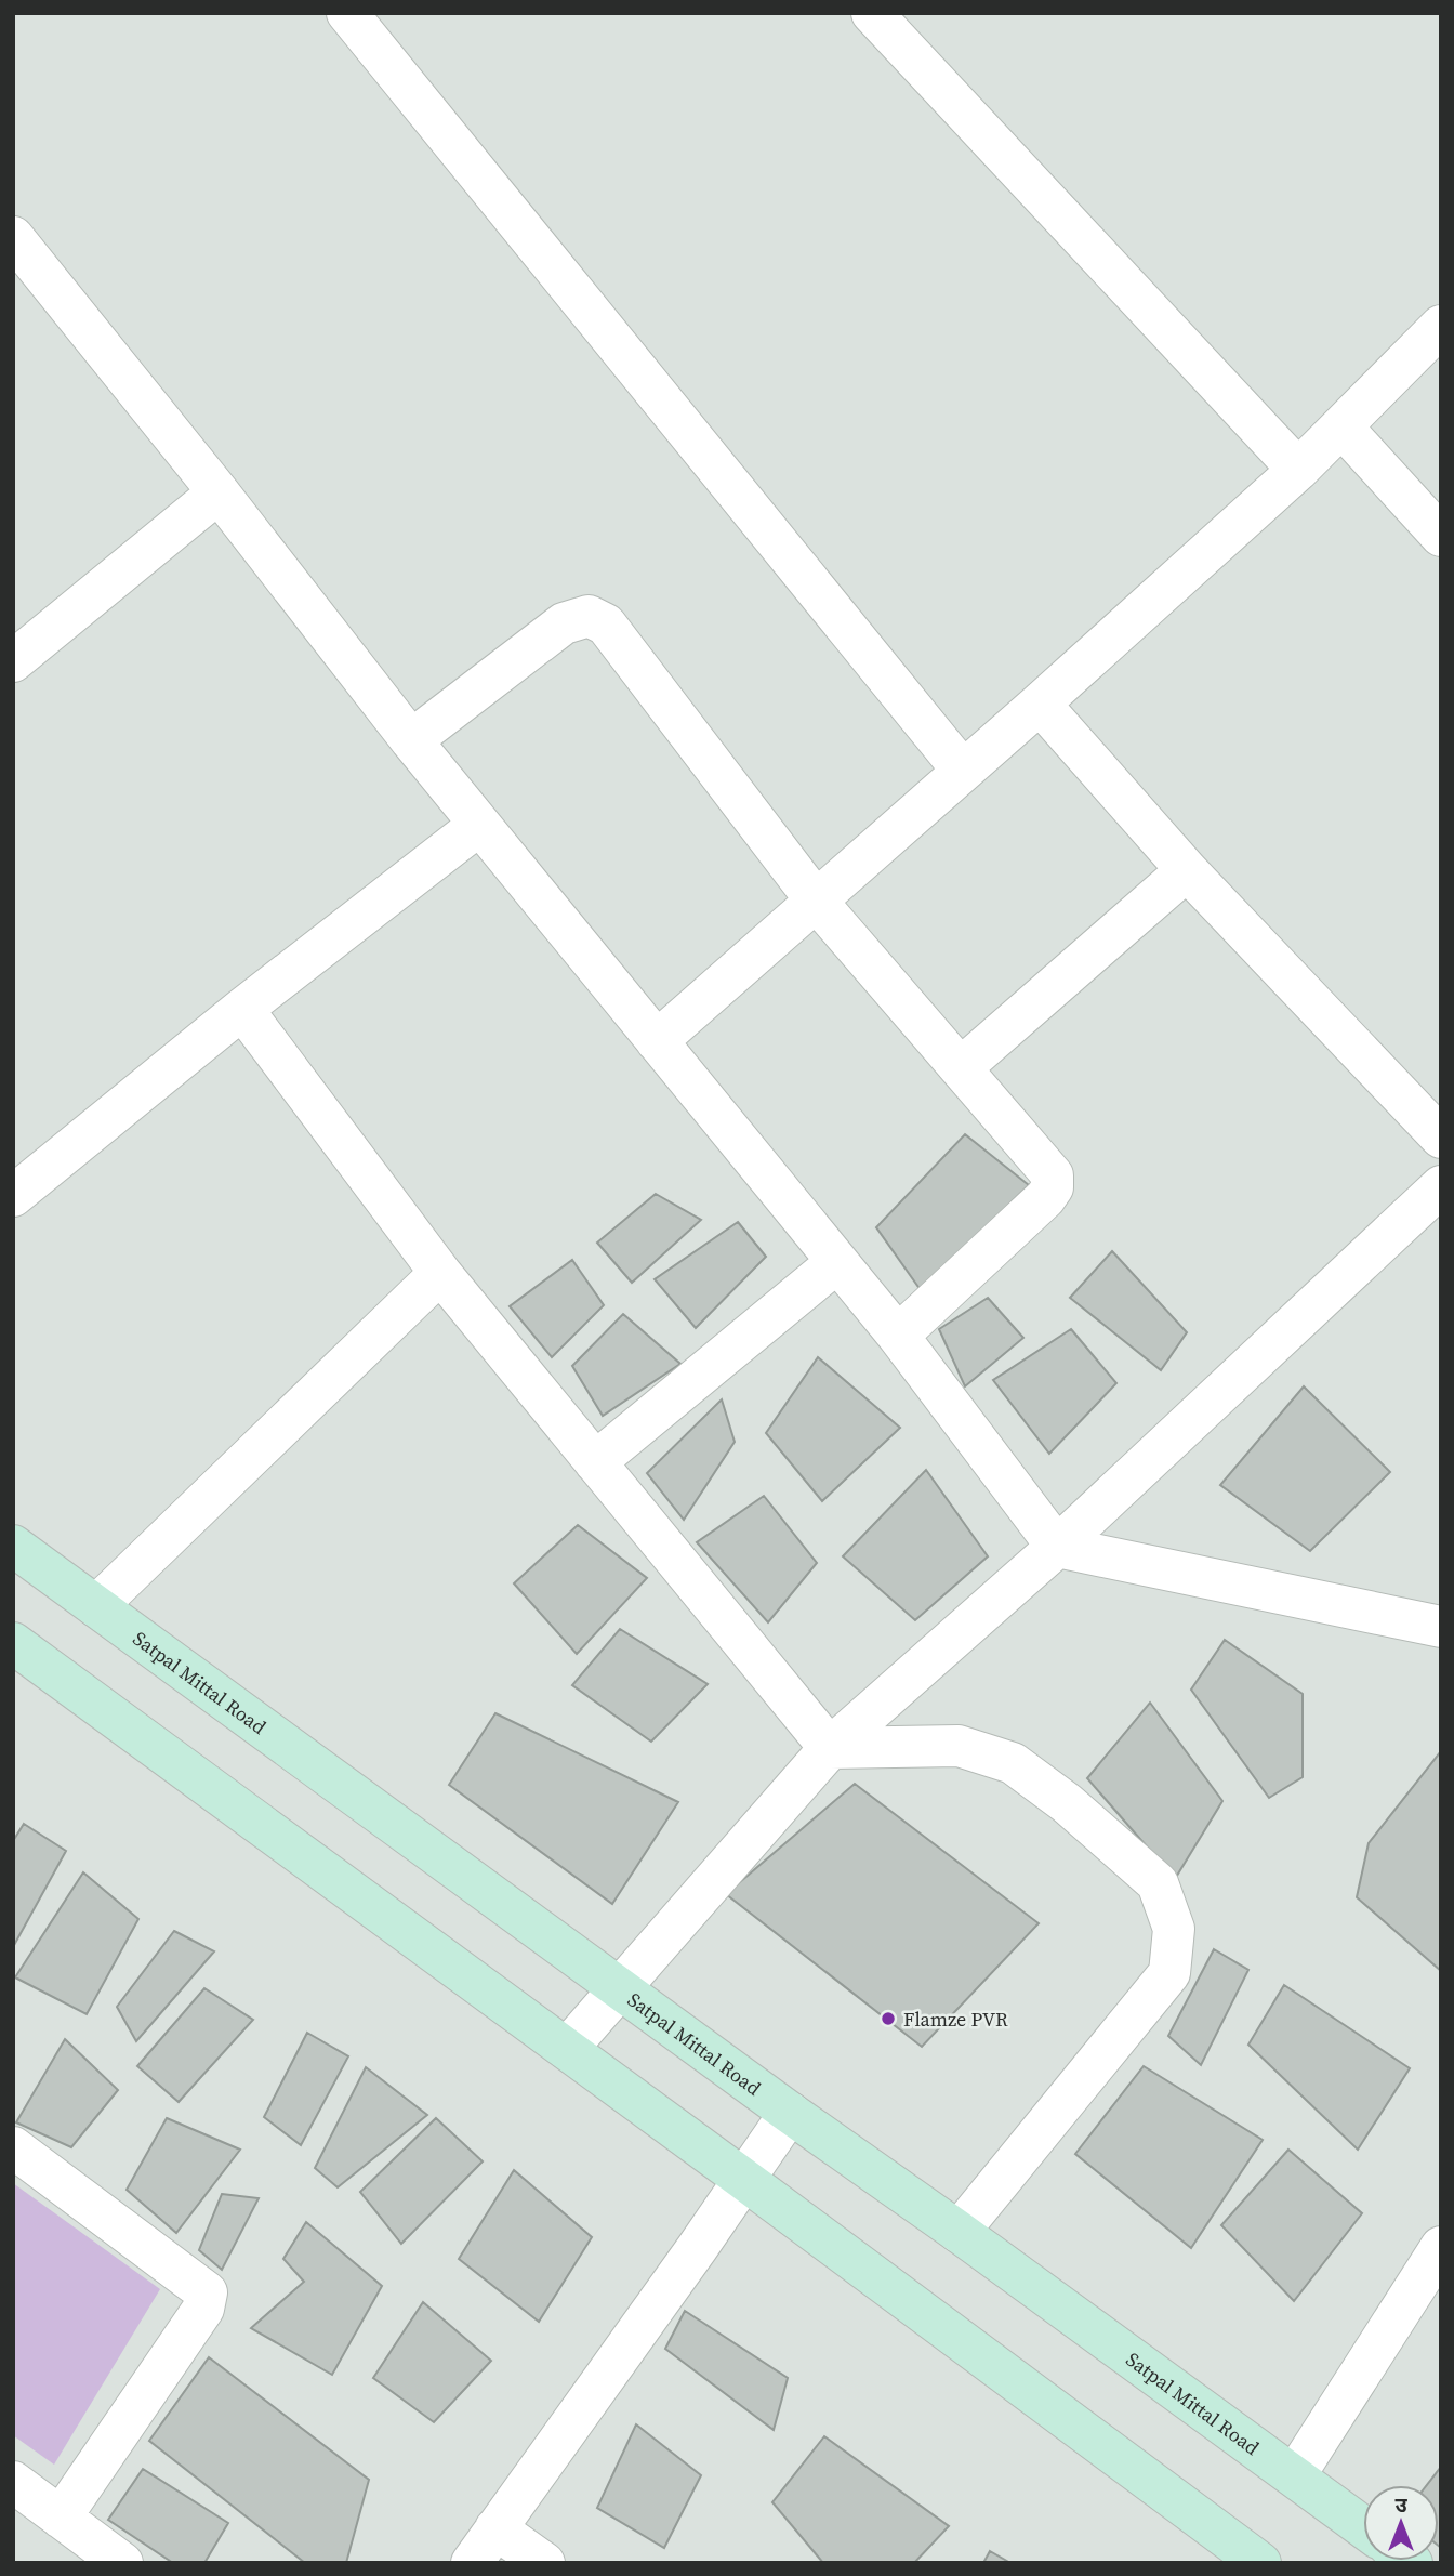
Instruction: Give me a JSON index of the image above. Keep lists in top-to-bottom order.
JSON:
{
  "streets": {
    "street": ["Satpal Mittal Road"]
  },
  "places": ["Flamze PVR"],
  "north": "top"
}
